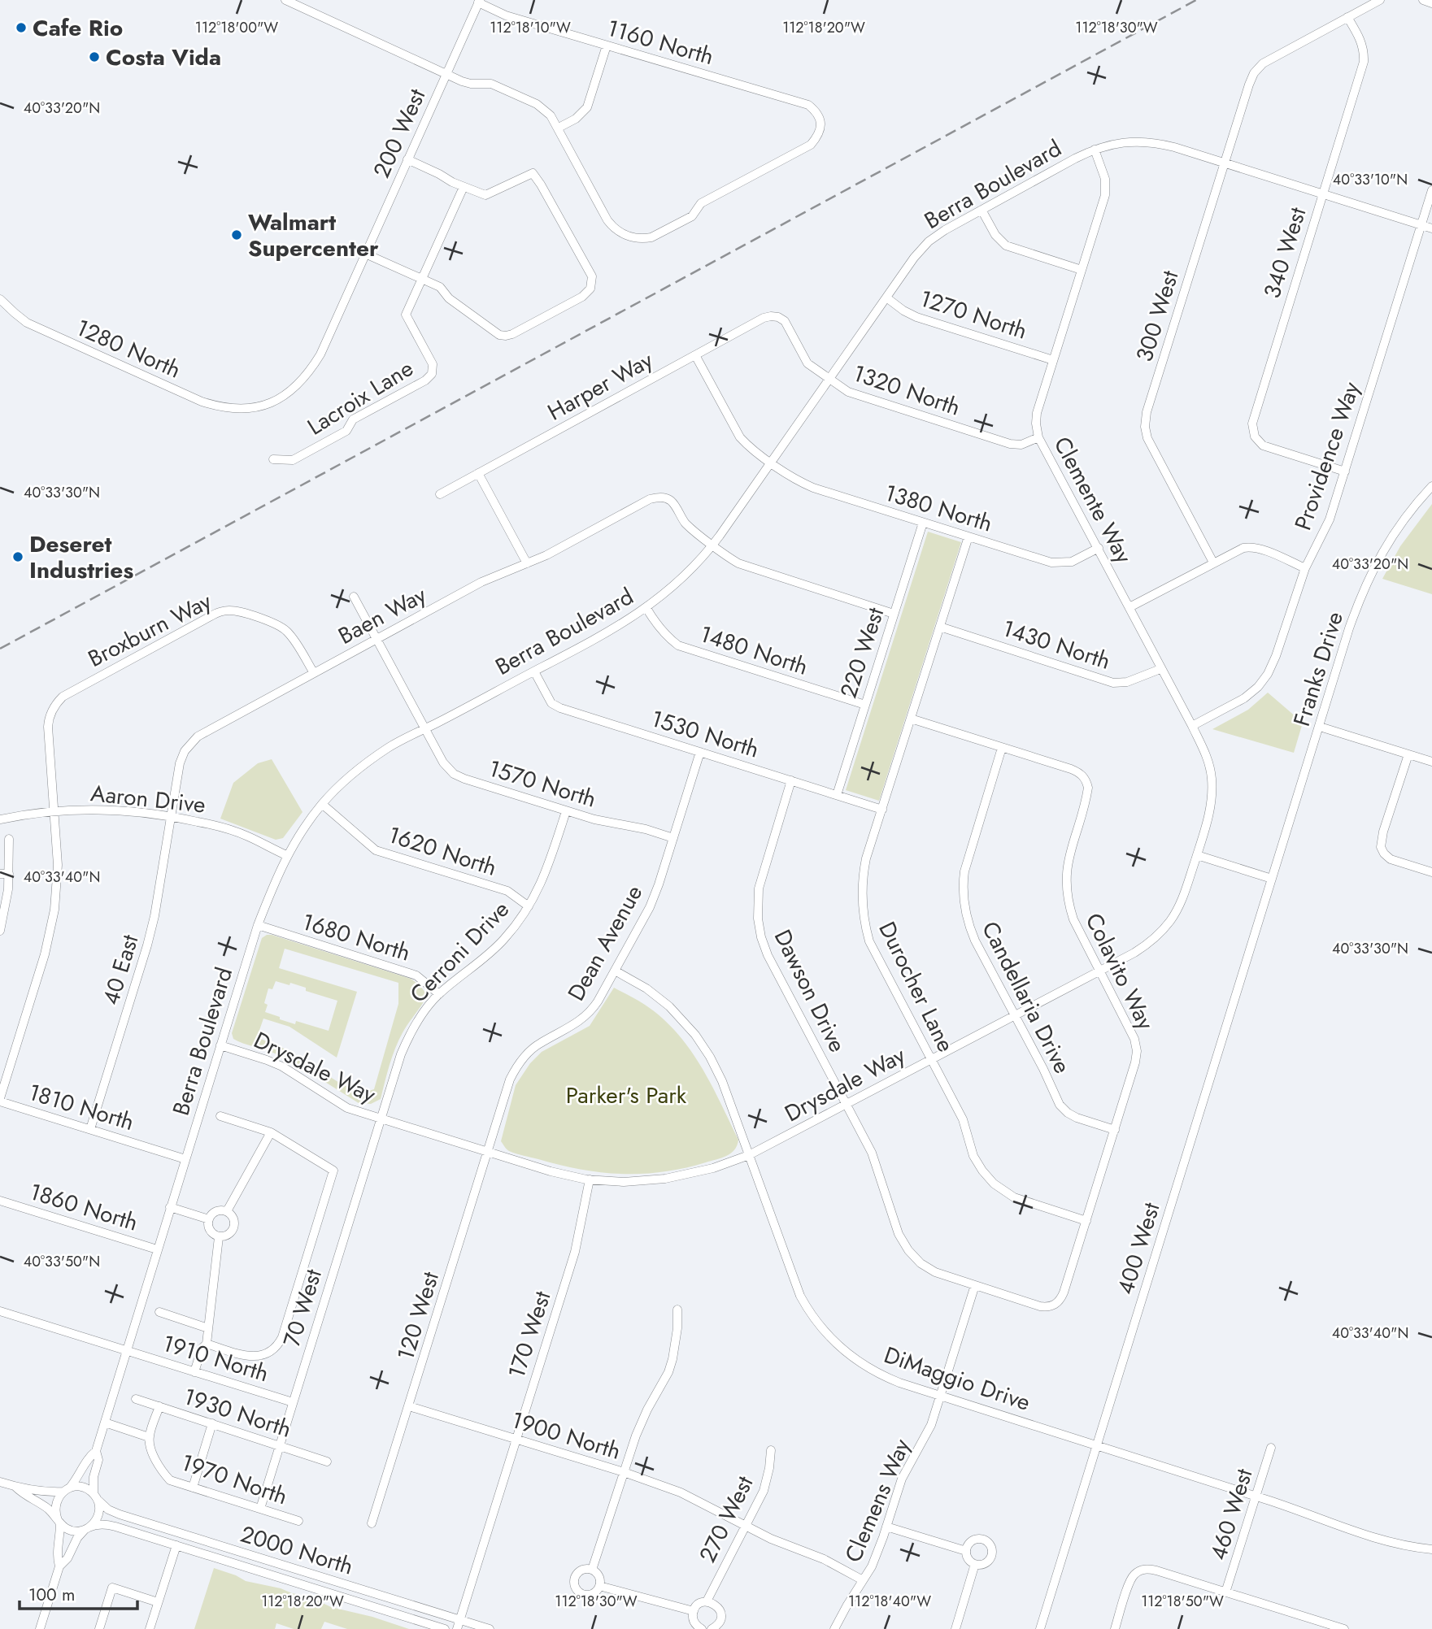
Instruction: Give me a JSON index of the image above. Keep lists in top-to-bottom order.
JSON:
{
  "streets": {
    "street": [
      "1160 North",
      "200 West",
      "Berra Boulevard",
      "340 West",
      "1270 North",
      "300 West",
      "1280 North",
      "Harper Way",
      "1320 North",
      "Lacroix Lane",
      "Providence Way",
      "Clemente Way",
      "1380 North",
      "Baen Way",
      "Broxburn Way",
      "1430 North",
      "1480 North",
      "220 West",
      "Franks Drive",
      "1530 North",
      "1570 North",
      "Aaron Drive",
      "1620 North",
      "1680 North",
      "Dean Avenue",
      "Cerroni Drive",
      "40 East",
      "Colavito Way",
      "Durocher Lane",
      "Dawson Drive",
      "Candellaria Drive",
      "Drysdale Way",
      "1810 North",
      "1860 North",
      "400 West",
      "70 West",
      "120 West",
      "170 West",
      "1910 North",
      "DiMaggio Drive",
      "1930 North",
      "1900 North",
      "1970 North",
      "Clemens Way",
      "460 West",
      "270 West",
      "2000 North"
    ]
  },
  "crossings": [
    ["1160 North", "200 West"],
    ["200 West", "1280 North"],
    ["Berra Boulevard", "340 West"],
    ["Berra Boulevard", "1270 North"],
    ["Berra Boulevard", "300 West"],
    ["Berra Boulevard", "1320 North"],
    ["Berra Boulevard", "Providence Way"],
    ["Berra Boulevard", "Clemente Way"],
    ["Berra Boulevard", "1380 North"],
    ["Berra Boulevard", "Baen Way"],
    ["Berra Boulevard", "1480 North"],
    ["Berra Boulevard", "1530 North"],
    ["Berra Boulevard", "1570 North"],
    ["Berra Boulevard", "Aaron Drive"],
    ["Berra Boulevard", "1620 North"],
    ["Berra Boulevard", "1680 North"],
    ["Berra Boulevard", "Drysdale Way"],
    ["Berra Boulevard", "1810 North"],
    ["Berra Boulevard", "1860 North"],
    ["Berra Boulevard", "1910 North"],
    ["Berra Boulevard", "2000 North"],
    ["340 West", "300 West"],
    ["340 West", "Providence Way"],
    ["1270 North", "Clemente Way"],
    ["Harper Way", "1320 North"],
    ["Harper Way", "1380 North"],
    ["1320 North", "Clemente Way"],
    ["Providence Way", "Clemente Way"],
    ["Clemente Way", "1380 North"],
    ["Clemente Way", "1430 North"],
    ["Clemente Way", "Drysdale Way"],
    ["1380 North", "220 West"],
    ["1380 North", "Durocher Lane"],
    ["Baen Way", "Broxburn Way"],
    ["Baen Way", "1570 North"],
    ["Baen Way", "Aaron Drive"],
    ["Baen Way", "40 East"],
    ["Broxburn Way", "Aaron Drive"],
    ["1430 North", "Durocher Lane"],
    ["1480 North", "220 West"],
    ["220 West", "1530 North"],
    ["Franks Drive", "400 West"],
    ["1530 North", "Dean Avenue"],
    ["1530 North", "Durocher Lane"],
    ["1530 North", "Dawson Drive"],
    ["1570 North", "Dean Avenue"],
    ["1570 North", "Cerroni Drive"],
    ["Aaron Drive", "40 East"],
    ["1620 North", "Cerroni Drive"],
    ["1680 North", "Cerroni Drive"],
    ["Dean Avenue", "Drysdale Way"],
    ["Dean Avenue", "120 West"],
    ["Dean Avenue", "DiMaggio Drive"],
    ["Cerroni Drive", "Drysdale Way"],
    ["Cerroni Drive", "70 West"],
    ["40 East", "1810 North"],
    ["Colavito Way", "Durocher Lane"],
    ["Colavito Way", "Dawson Drive"],
    ["Colavito Way", "Candellaria Drive"],
    ["Colavito Way", "Drysdale Way"],
    ["Durocher Lane", "Drysdale Way"],
    ["Dawson Drive", "Drysdale Way"],
    ["Dawson Drive", "Clemens Way"],
    ["Candellaria Drive", "Drysdale Way"],
    ["Drysdale Way", "70 West"],
    ["Drysdale Way", "120 West"],
    ["Drysdale Way", "170 West"],
    ["Drysdale Way", "DiMaggio Drive"],
    ["400 West", "DiMaggio Drive"],
    ["70 West", "1910 North"],
    ["70 West", "1930 North"],
    ["70 West", "1970 North"],
    ["120 West", "1900 North"],
    ["170 West", "1900 North"],
    ["170 West", "2000 North"],
    ["DiMaggio Drive", "Clemens Way"],
    ["DiMaggio Drive", "460 West"],
    ["1900 North", "Clemens Way"],
    ["1900 North", "270 West"]
  ],
  "parks": ["Parker's Park"],
  "places": [
    "Cafe Rio",
    "Costa Vida",
    "Walmart Supercenter",
    "Deseret Industries"
  ],
  "scale_bar": "100 m",
  "coordinates": [
    "112°18'00\"W",
    "112°18'10\"W",
    "112°18'20\"W",
    "112°18'30\"W",
    "40°33'20\"N",
    "40°33'10\"N",
    "40°33'30\"N",
    "40°33'40\"N",
    "40°33'50\"N",
    "112°18'40\"W",
    "112°18'50\"W"
  ]
}
